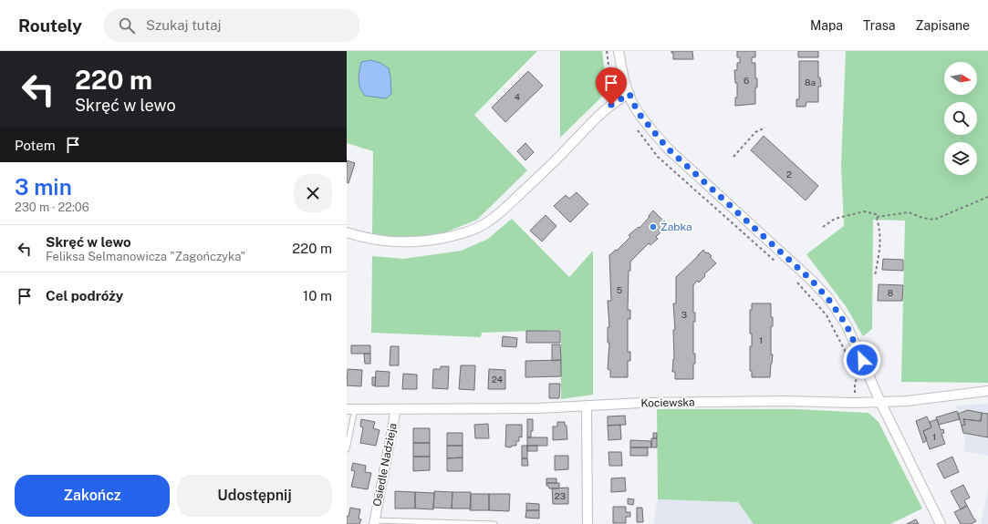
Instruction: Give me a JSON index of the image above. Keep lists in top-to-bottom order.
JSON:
{
  "streets": {
    "street": ["Kociewska", "Osiedle Nadzieja"]
  },
  "crossings": [
    ["Kociewska", "Osiedle Nadzieja"]
  ],
  "places": ["Żabka"],
  "house_numbers": [
    "6",
    "8a",
    "4",
    "2",
    "5",
    "8",
    "3",
    "1",
    "24",
    "1",
    "23"
  ],
  "north": "right",
  "page": {
    "header": "Routely",
    "search": "Szukaj tutaj",
    "nav": ["Mapa", "Trasa", "Zapisane"],
    "turn": ["220 m", "Skręć w lewo"],
    "then": "Potem",
    "heading": ["3 min", "230 m · 22:06"],
    "list": [
      {
        "name": "Skręć w lewo",
        "note": "Feliksa Selmanowicza \"Zagończyka\"",
        "value": "220 m"
      },
      {
        "name": "Cel podróży",
        "value": "10 m"
      }
    ],
    "buttons": ["Zakończ", "Udostępnij"]
  }
}
